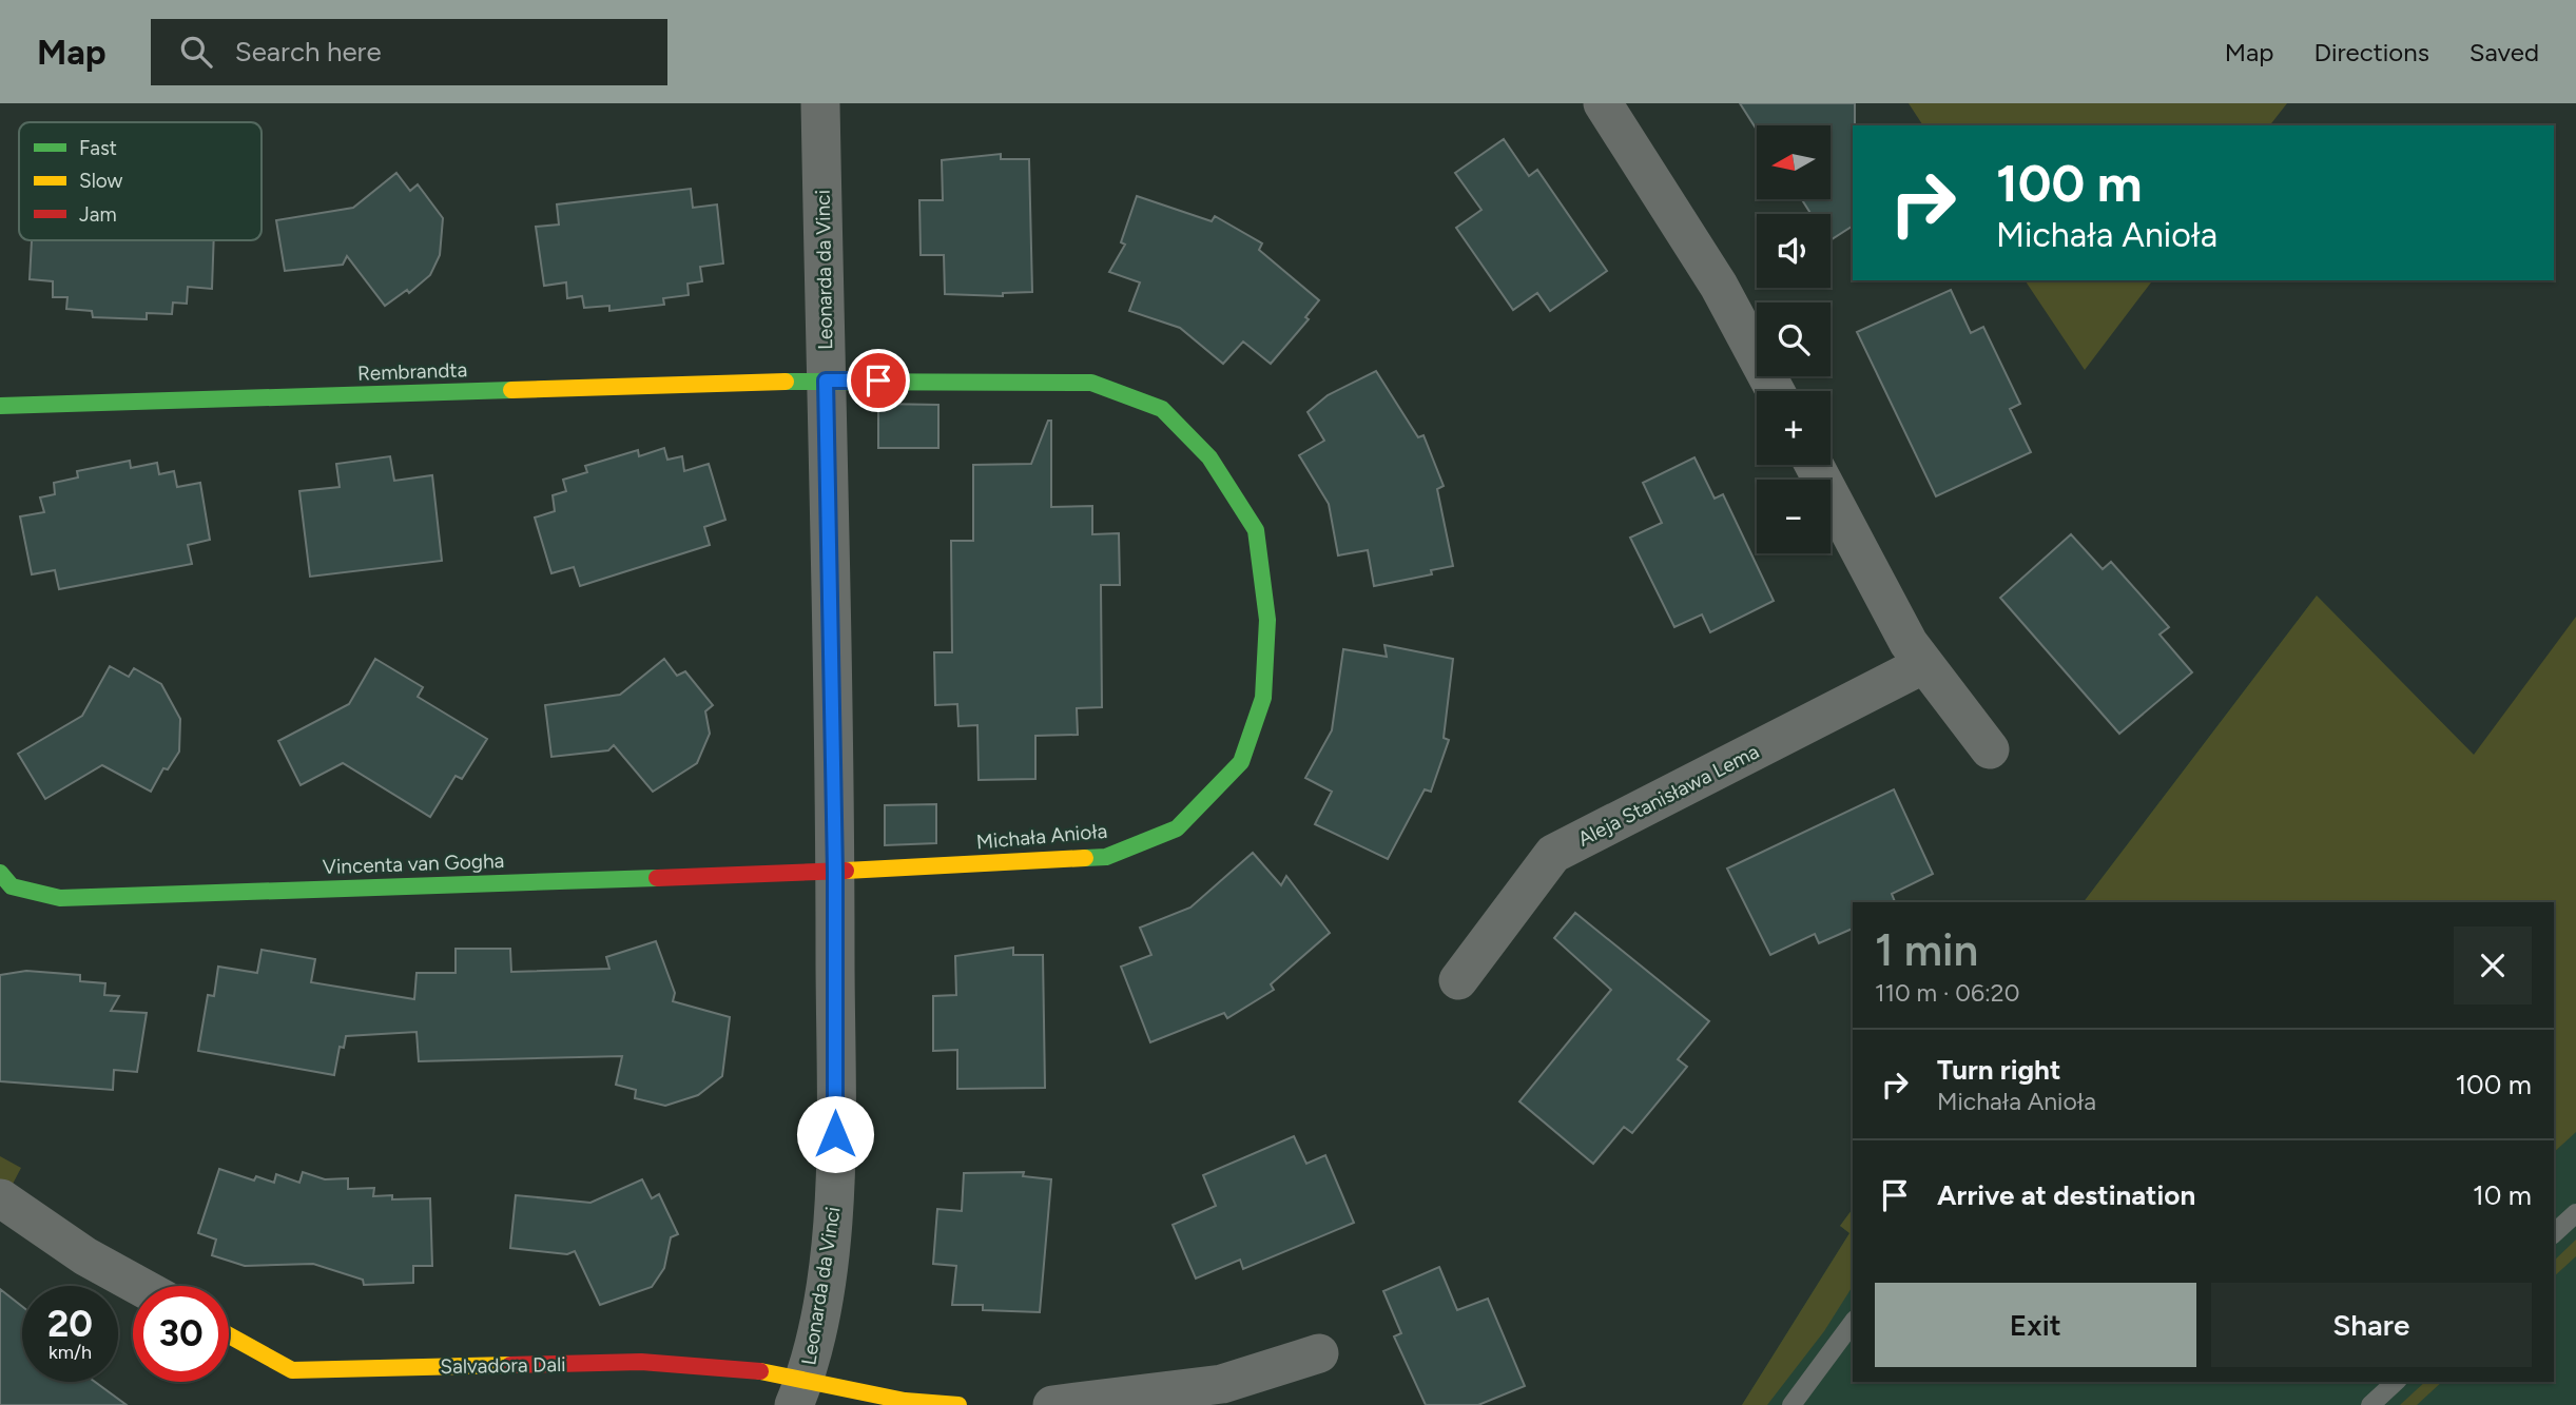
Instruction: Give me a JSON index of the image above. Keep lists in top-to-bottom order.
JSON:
{
  "streets": {
    "street": [
      "Leonarda da Vinci",
      "Rembrandta",
      "Aleja Stanisława Lema",
      "Michała Anioła",
      "Vincenta van Gogha",
      "Salvadora Dali"
    ]
  },
  "crossings": [
    ["Leonarda da Vinci", "Rembrandta"],
    ["Leonarda da Vinci", "Michała Anioła"],
    ["Leonarda da Vinci", "Vincenta van Gogha"],
    ["Leonarda da Vinci", "Salvadora Dali"],
    ["Rembrandta", "Michała Anioła"],
    ["Michała Anioła", "Vincenta van Gogha"]
  ],
  "legend": ["Fast", "Slow", "Jam"],
  "north": "left",
  "page": {
    "header": "Map",
    "search": "Search here",
    "nav": ["Map", "Directions", "Saved"],
    "map_buttons": ["+", "−"],
    "turn": ["100 m", "Michała Anioła"],
    "heading": ["1 min", "110 m · 06:20"],
    "list": [
      {
        "name": "Turn right",
        "note": "Michała Anioła",
        "value": "100 m"
      },
      {
        "name": "Arrive at destination",
        "value": "10 m"
      }
    ],
    "buttons": ["Exit", "Share"],
    "speed": "20 km/h",
    "limit": "30"
  }
}
